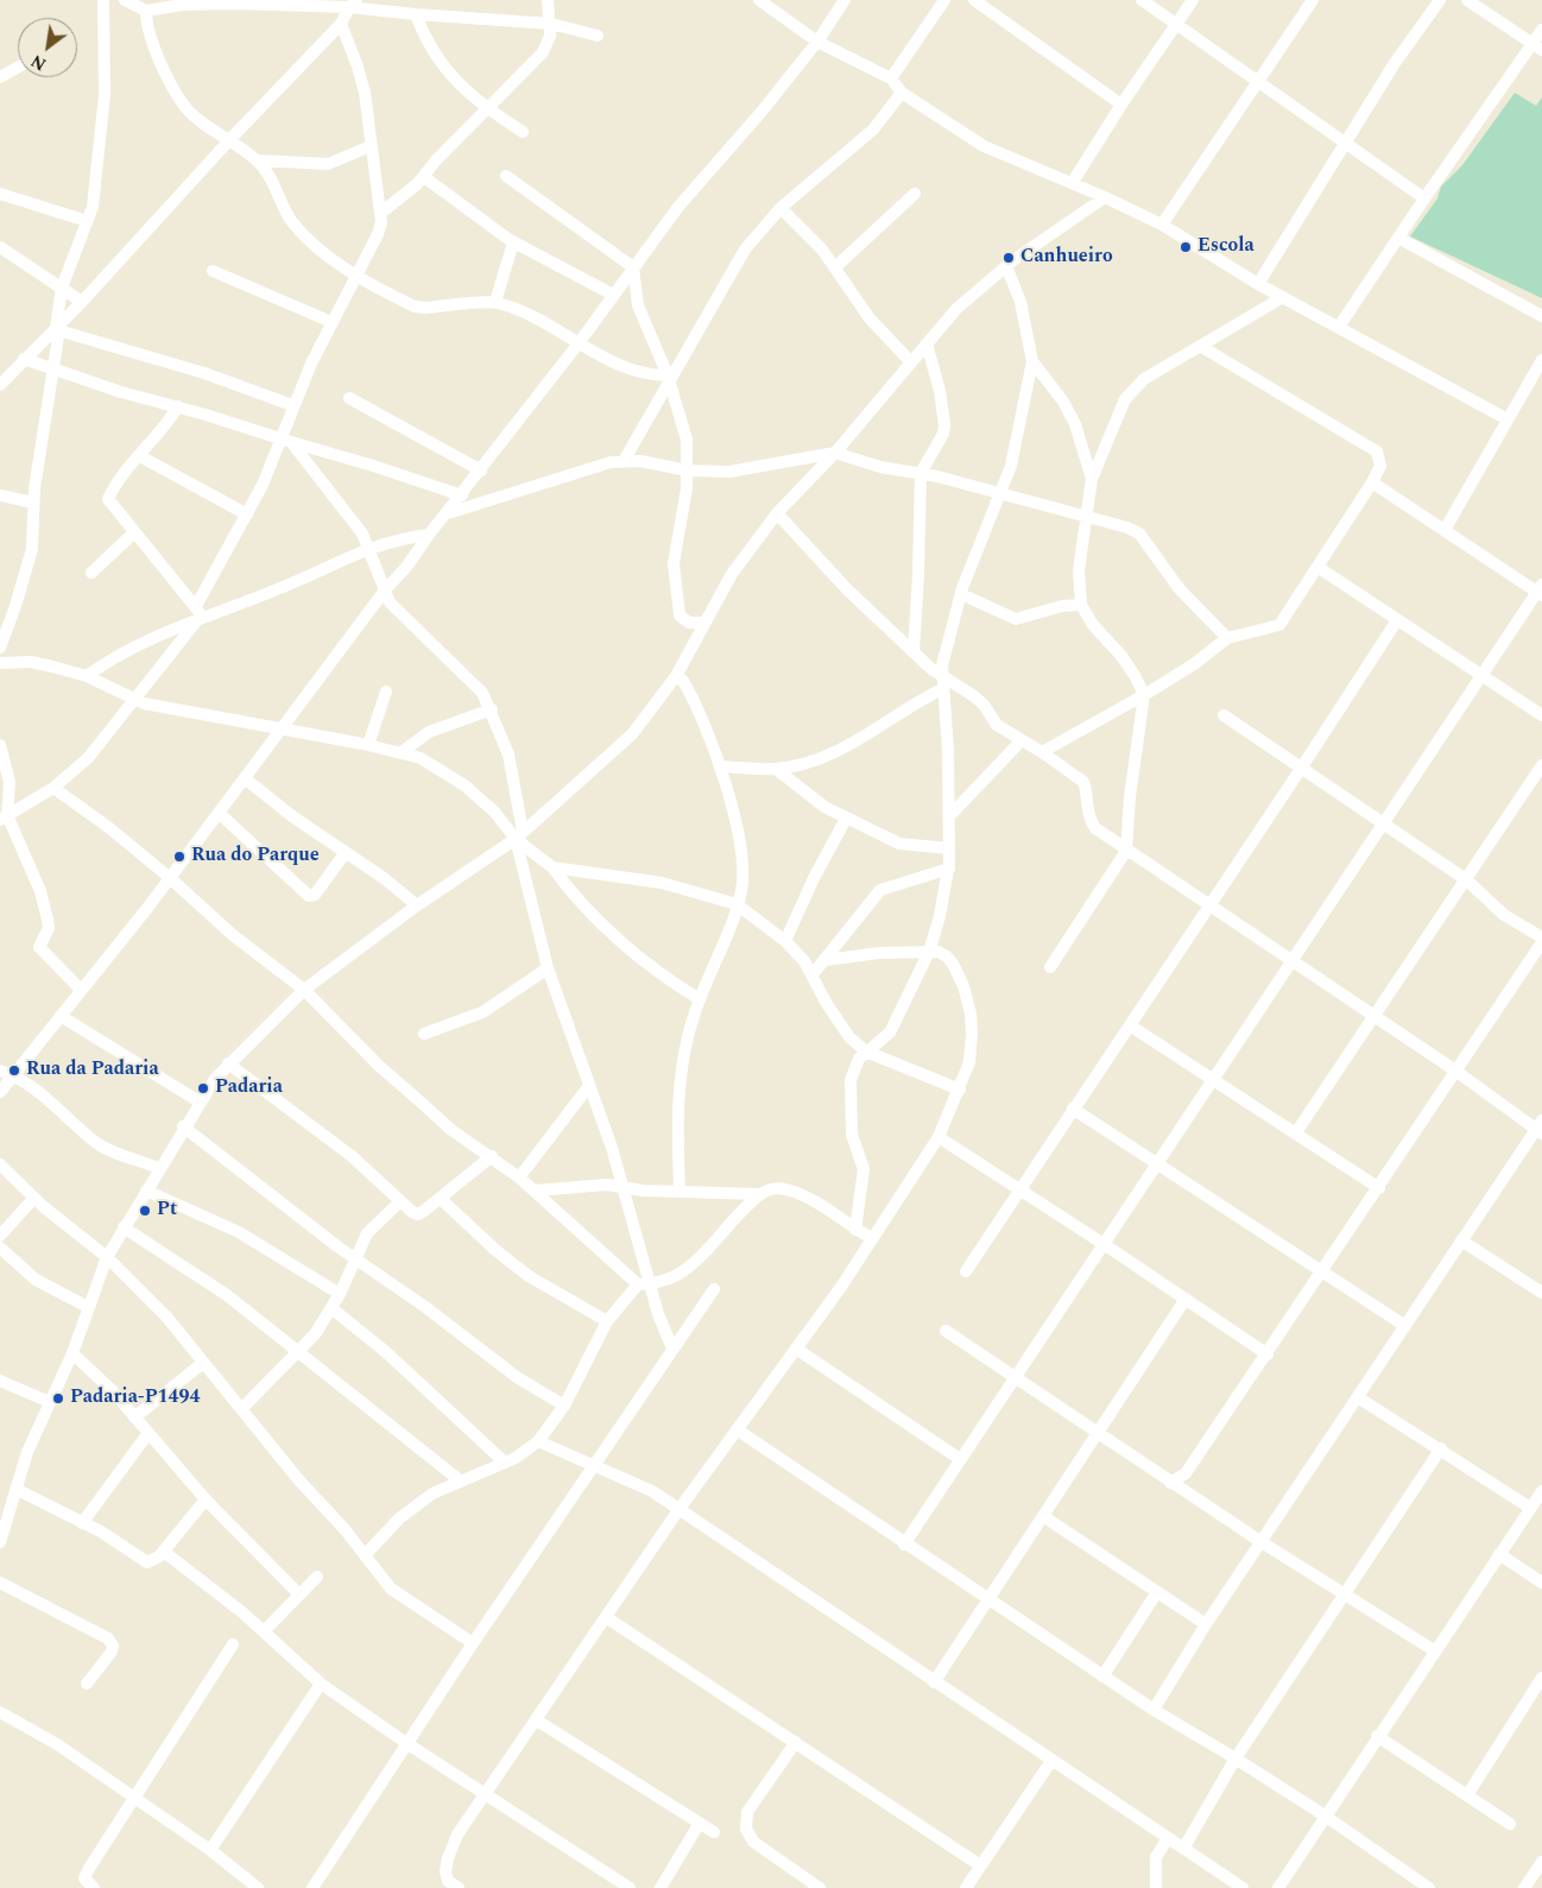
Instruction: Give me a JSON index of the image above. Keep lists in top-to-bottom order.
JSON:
{
  "places": [
    "Escola",
    "Canhueiro",
    "Rua do Parque",
    "Rua da Padaria",
    "Padaria",
    "Pt",
    "Padaria-P1494"
  ],
  "north": "bottom left"
}
